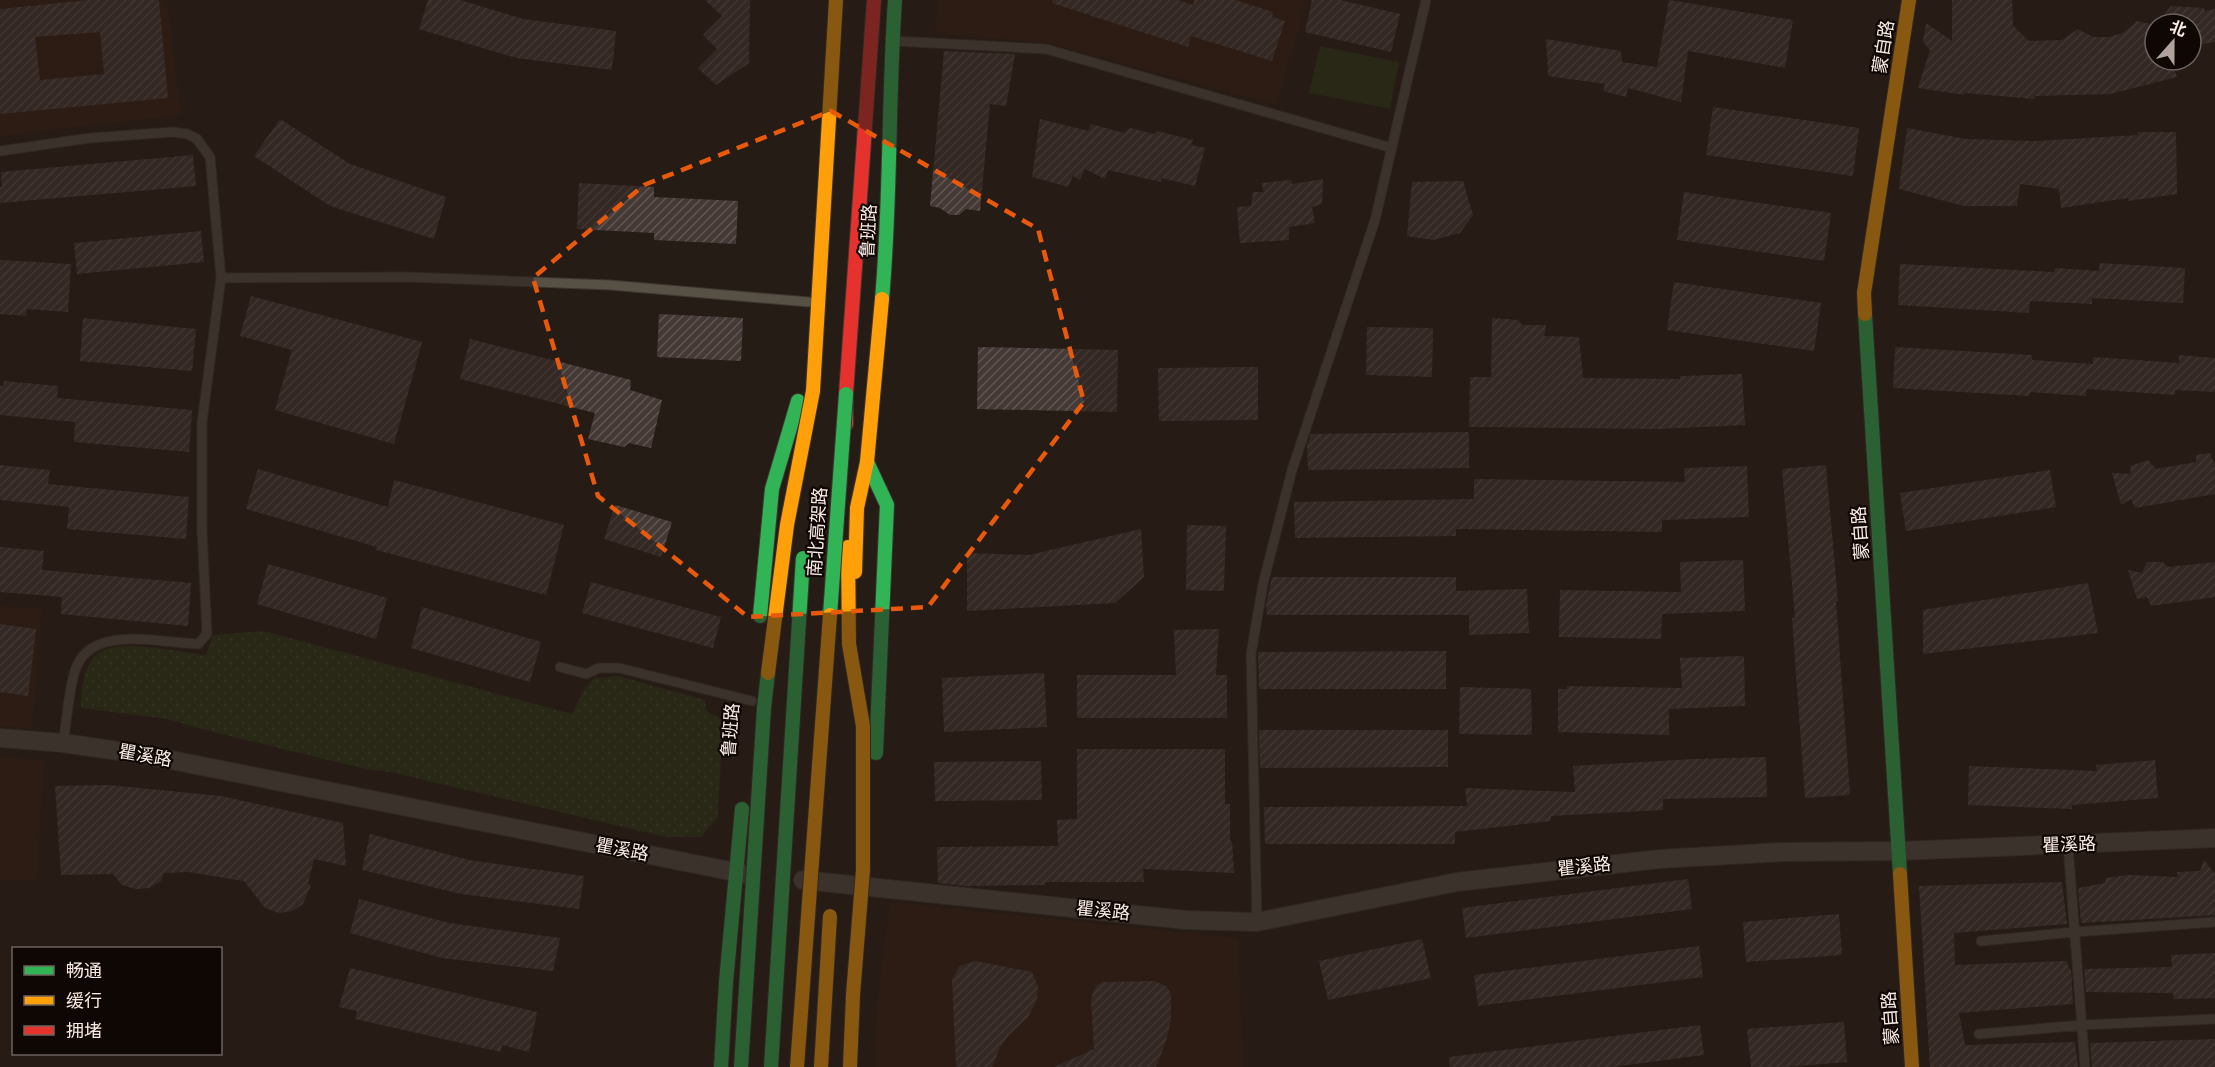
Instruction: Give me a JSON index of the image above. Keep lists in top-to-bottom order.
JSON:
{
  "streets": {
    "main road": ["蒙自路", "鲁班路", "南北高架路"],
    "street": ["瞿溪路"]
  },
  "crossings": [
    ["蒙自路", "瞿溪路"]
  ],
  "legend": ["畅通", "缓行", "拥堵"],
  "north": "top"
}
